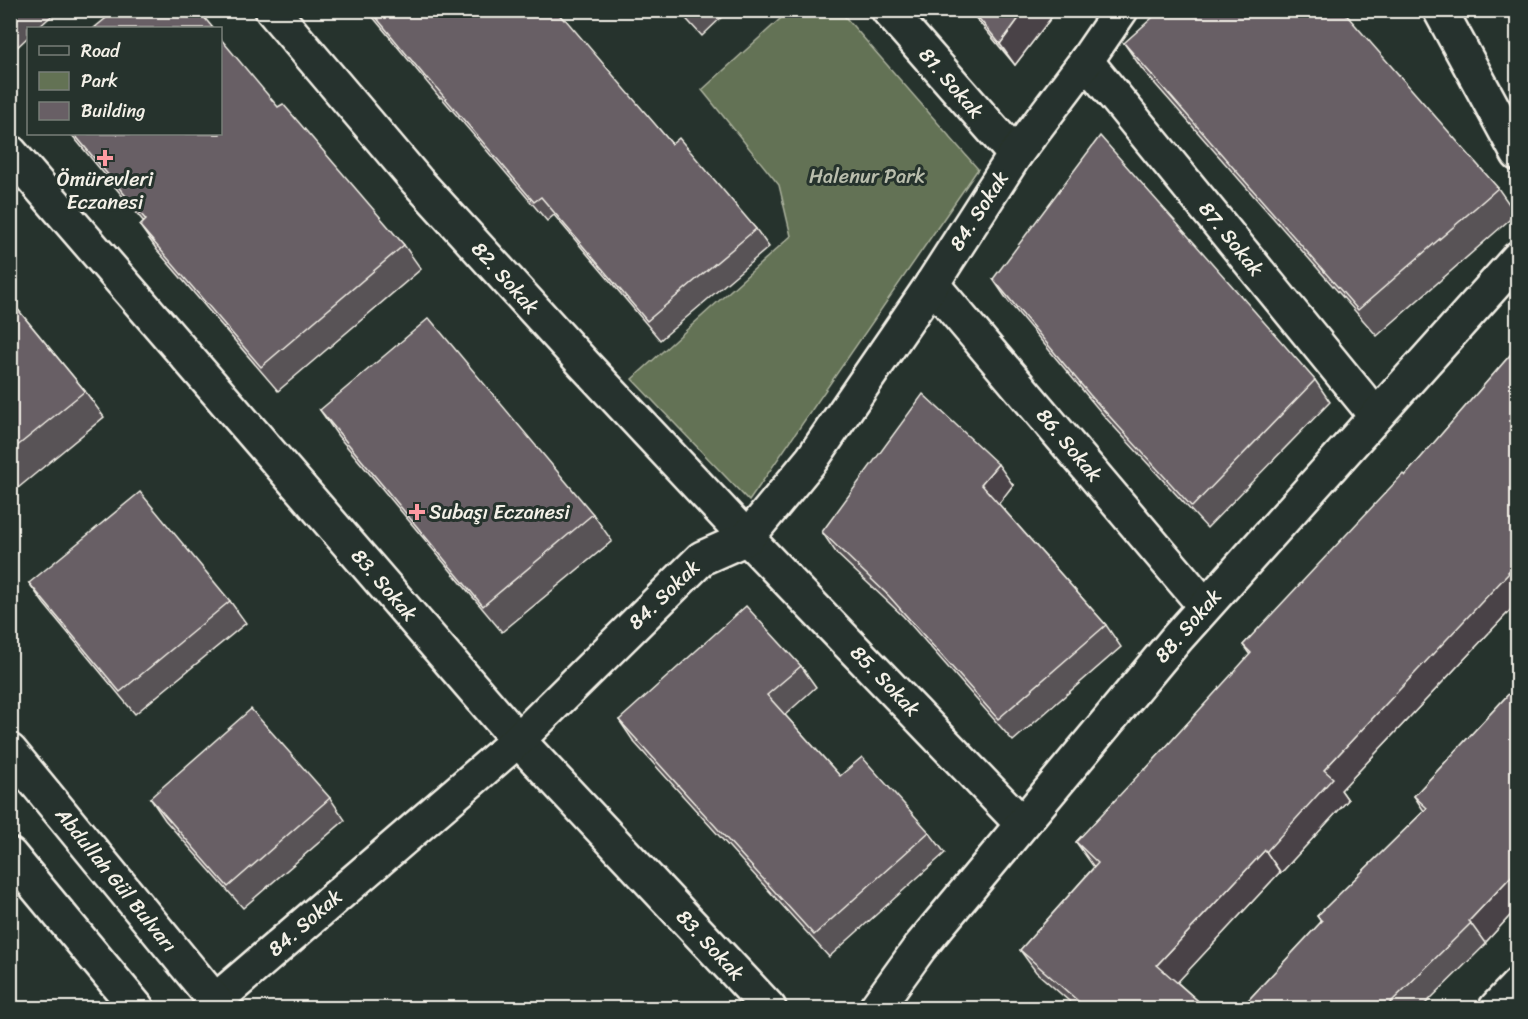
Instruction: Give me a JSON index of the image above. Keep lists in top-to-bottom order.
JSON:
{
  "streets": {
    "street": [
      "81. Sokak",
      "84. Sokak",
      "87. Sokak",
      "82. Sokak",
      "86. Sokak",
      "83. Sokak",
      "88. Sokak",
      "85. Sokak",
      "Abdullah Gül Bulvarı"
    ]
  },
  "crossings": [
    ["81. Sokak", "84. Sokak"],
    ["84. Sokak", "87. Sokak"],
    ["84. Sokak", "82. Sokak"],
    ["84. Sokak", "86. Sokak"],
    ["84. Sokak", "83. Sokak"],
    ["84. Sokak", "85. Sokak"],
    ["84. Sokak", "Abdullah Gül Bulvarı"],
    ["87. Sokak", "88. Sokak"],
    ["82. Sokak", "85. Sokak"],
    ["86. Sokak", "88. Sokak"],
    ["88. Sokak", "85. Sokak"]
  ],
  "parks": ["Halenur Park"],
  "places": {
    "health": ["Ömürevleri Eczanesi", "Subaşı Eczanesi"]
  },
  "legend": ["Road", "Park", "Building"]
}
